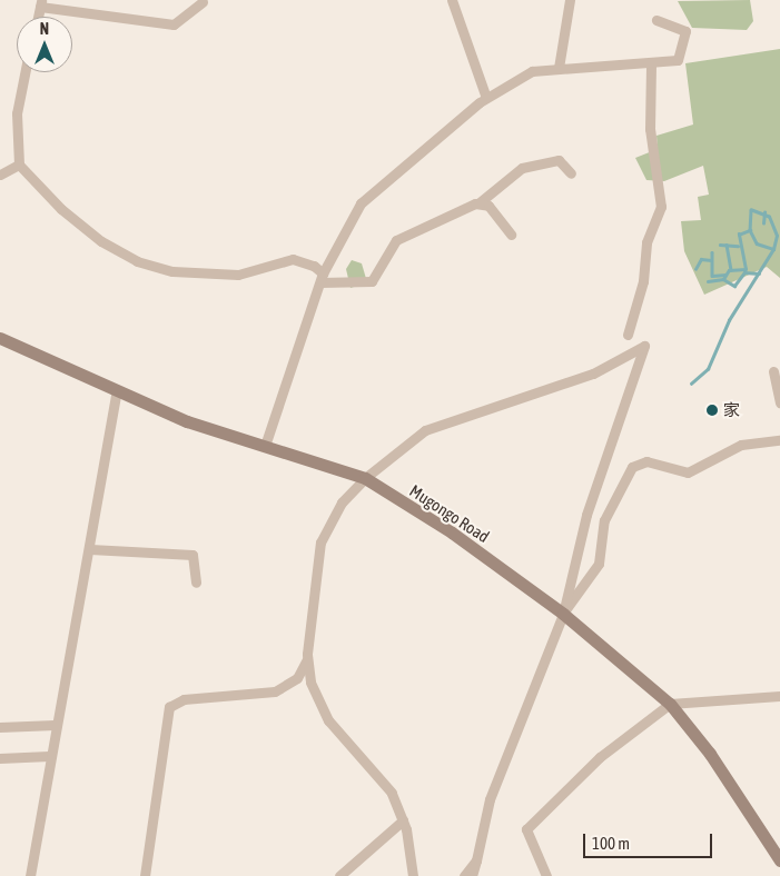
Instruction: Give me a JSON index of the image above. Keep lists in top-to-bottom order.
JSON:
{
  "streets": {
    "street": ["Mugongo Road"]
  },
  "places": ["家"],
  "scale_bar": "100 m",
  "north": "top"
}
